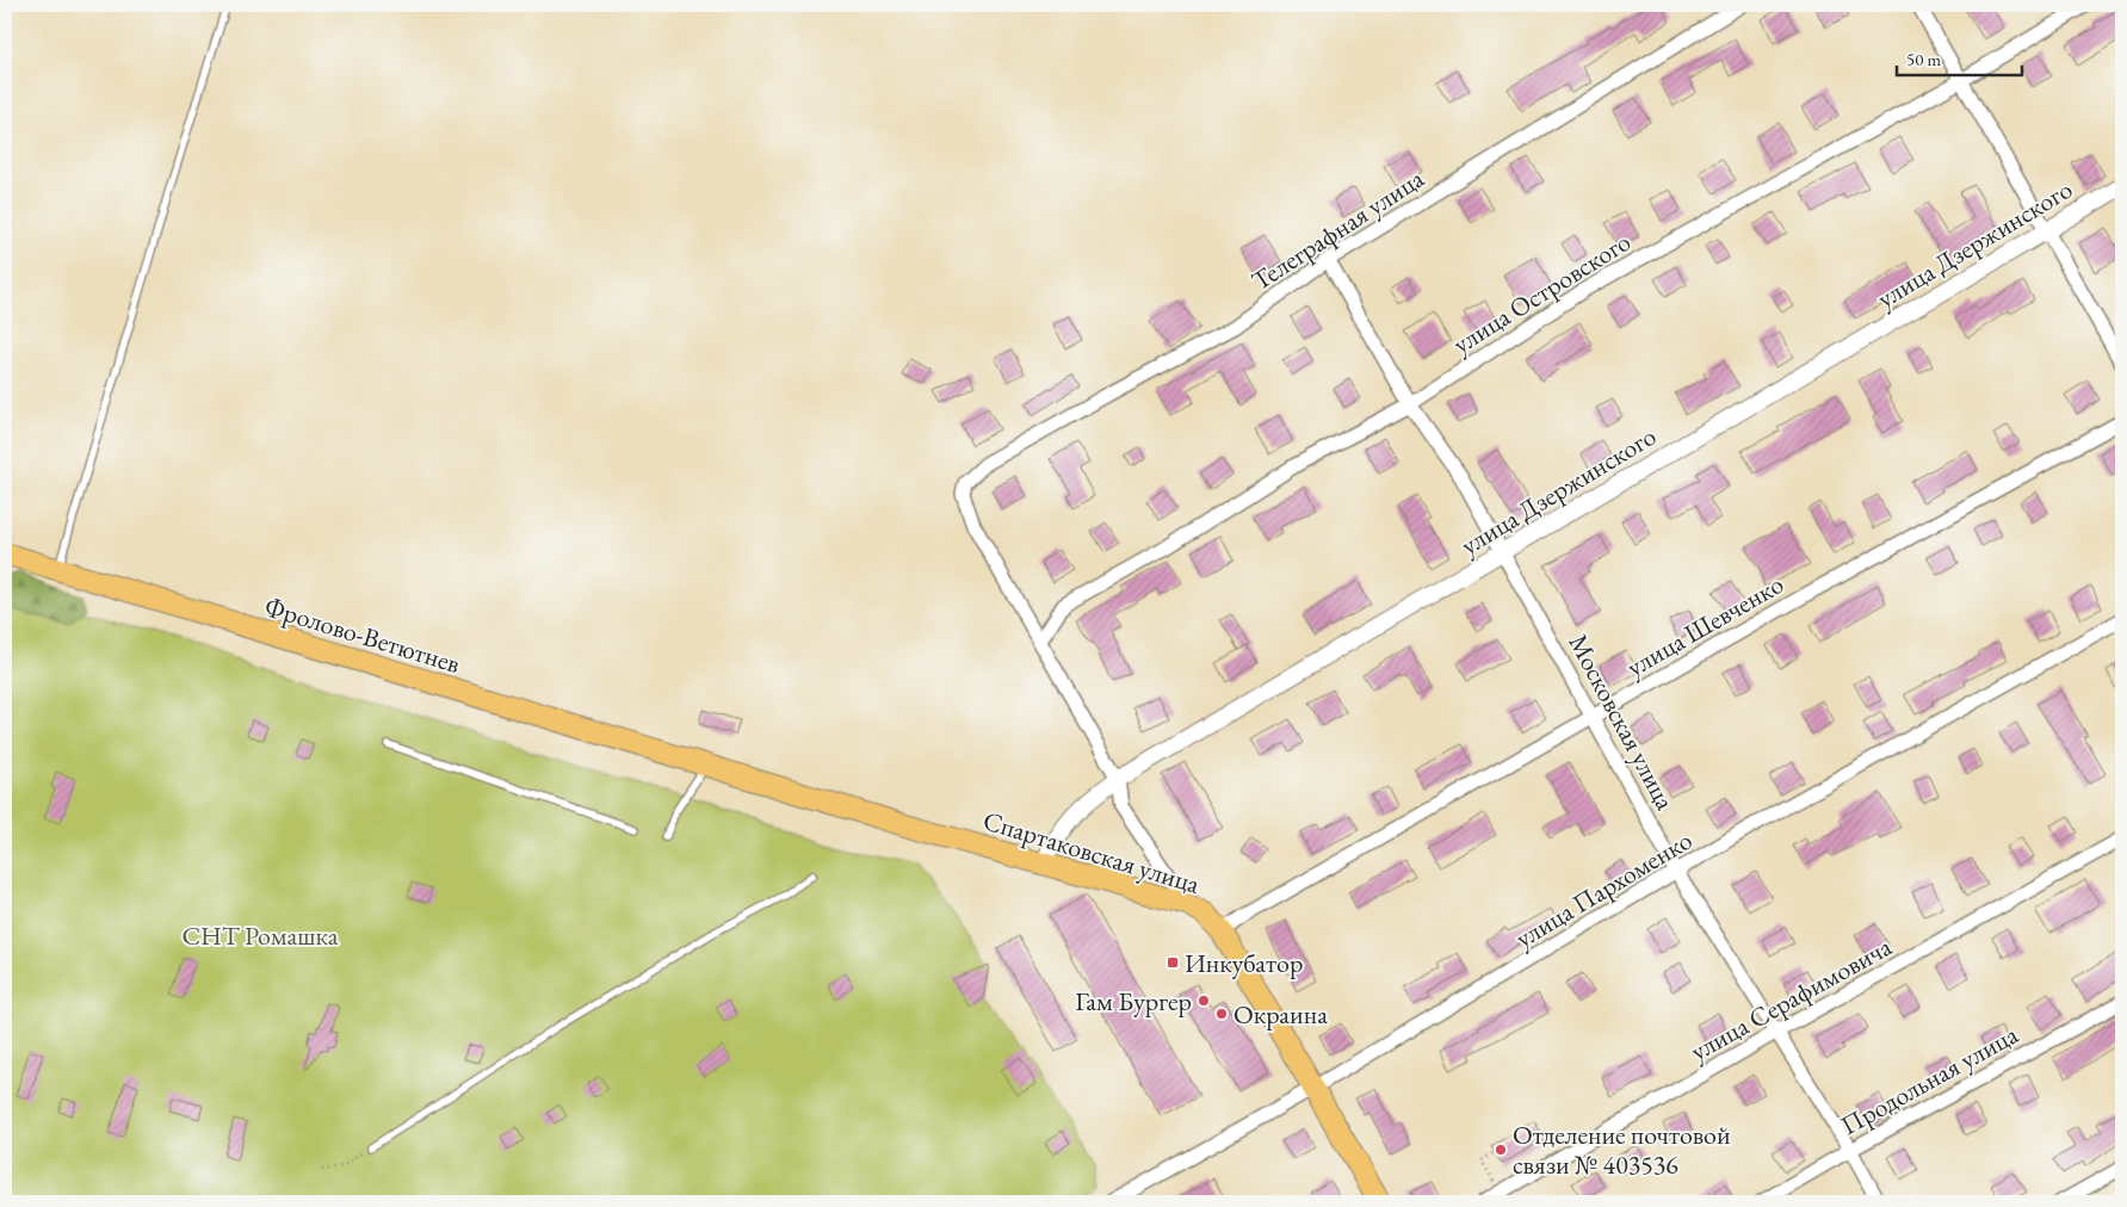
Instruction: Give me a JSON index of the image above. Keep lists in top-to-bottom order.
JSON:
{
  "streets": {
    "main road": ["Фролово-Ветютнев", "Спартаковская улица"],
    "street": [
      "Телеграфная улица",
      "улица Дзержинского",
      "улица Островского",
      "улица Шевченко",
      "Московская улица",
      "улица Пархоменко",
      "улица Серафимовича",
      "Продольная улица"
    ]
  },
  "crossings": [
    ["Телеграфная улица", "улица Островского"],
    ["Телеграфная улица", "Московская улица"],
    ["улица Дзержинского", "Московская улица"],
    ["улица Дзержинского", "Спартаковская улица"],
    ["улица Островского", "Московская улица"],
    ["улица Шевченко", "Московская улица"],
    ["улица Шевченко", "Спартаковская улица"],
    ["Фролово-Ветютнев", "Спартаковская улица"],
    ["Московская улица", "улица Пархоменко"],
    ["Московская улица", "улица Серафимовича"],
    ["Московская улица", "Продольная улица"],
    ["Спартаковская улица", "улица Пархоменко"]
  ],
  "parks": ["СНТ Ромашка"],
  "places": {
    "transit": ["Инкубатор"],
    "other": ["Гам Бургер", "Окраина", "Отделение почтовой связи № 403536"]
  },
  "scale_bar": "50 m"
}
